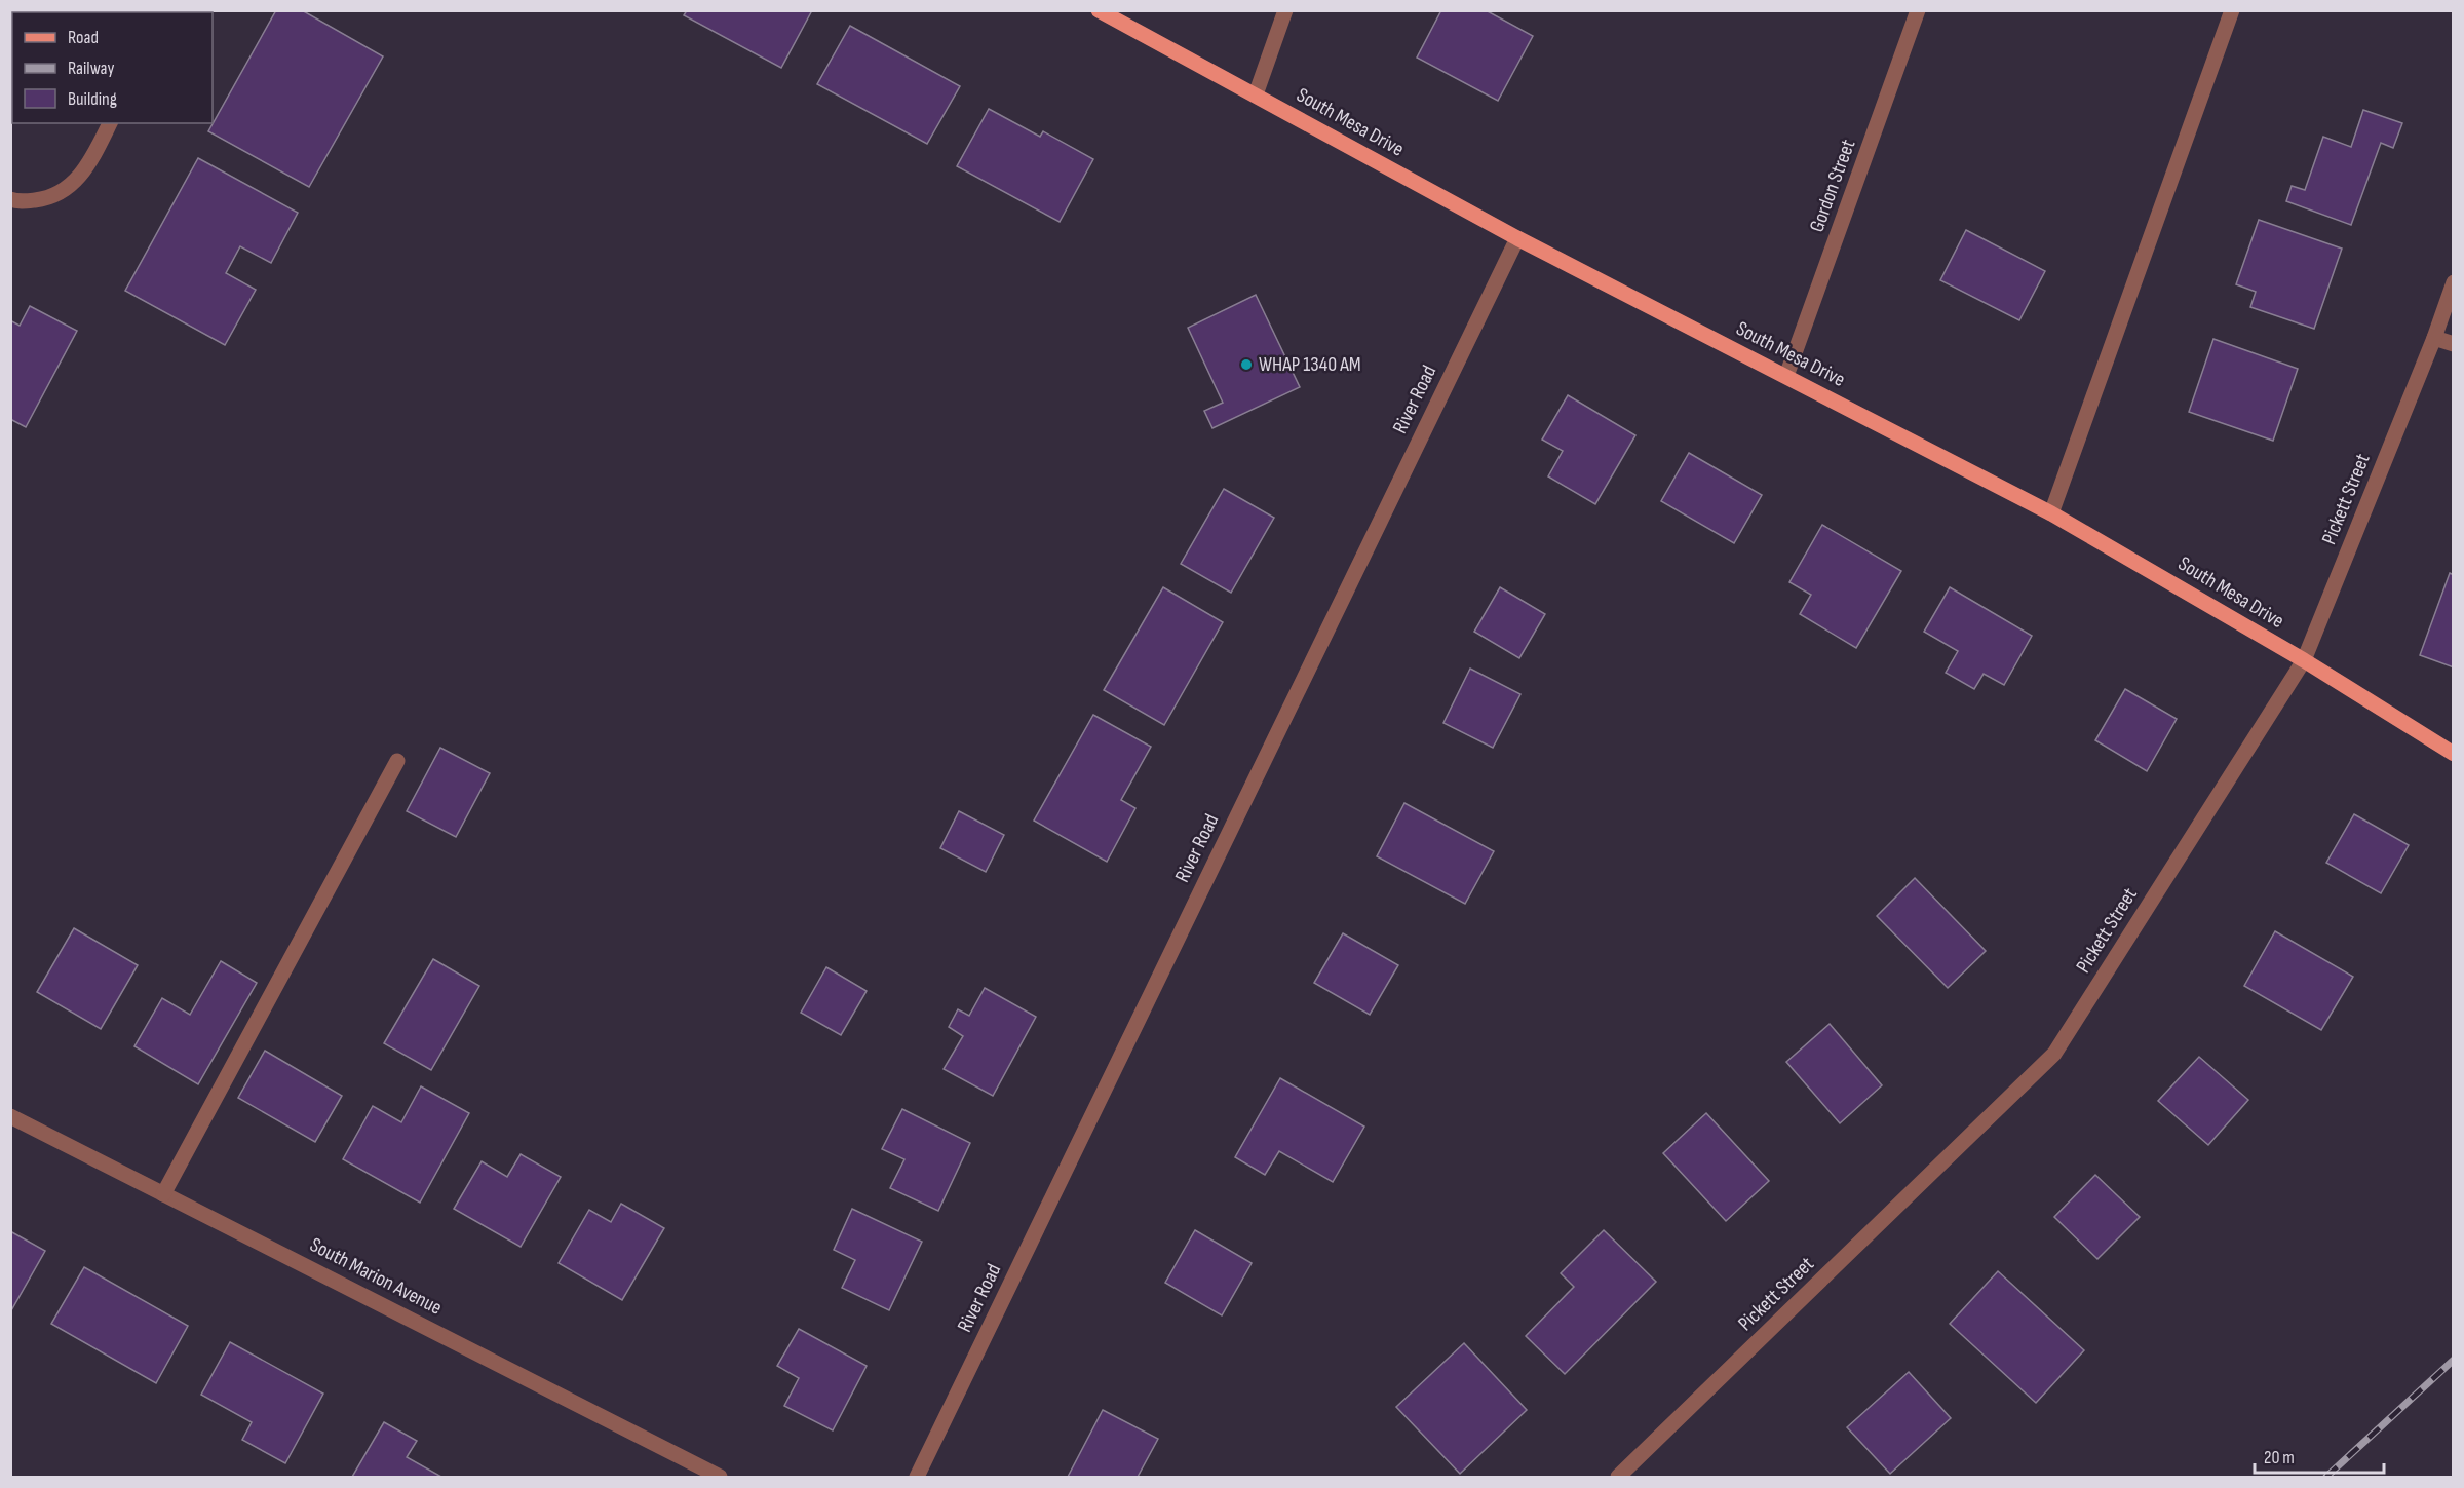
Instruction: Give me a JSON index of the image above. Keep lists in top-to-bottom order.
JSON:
{
  "streets": {
    "main road": ["South Mesa Drive"],
    "street": [
      "Gordon Street",
      "River Road",
      "Pickett Street",
      "South Marion Avenue"
    ]
  },
  "crossings": [
    ["South Mesa Drive", "Gordon Street"],
    ["South Mesa Drive", "River Road"],
    ["South Mesa Drive", "Pickett Street"]
  ],
  "places": ["WHAP 1340 AM"],
  "legend": ["Road", "Railway", "Building"],
  "scale_bar": "20 m"
}
